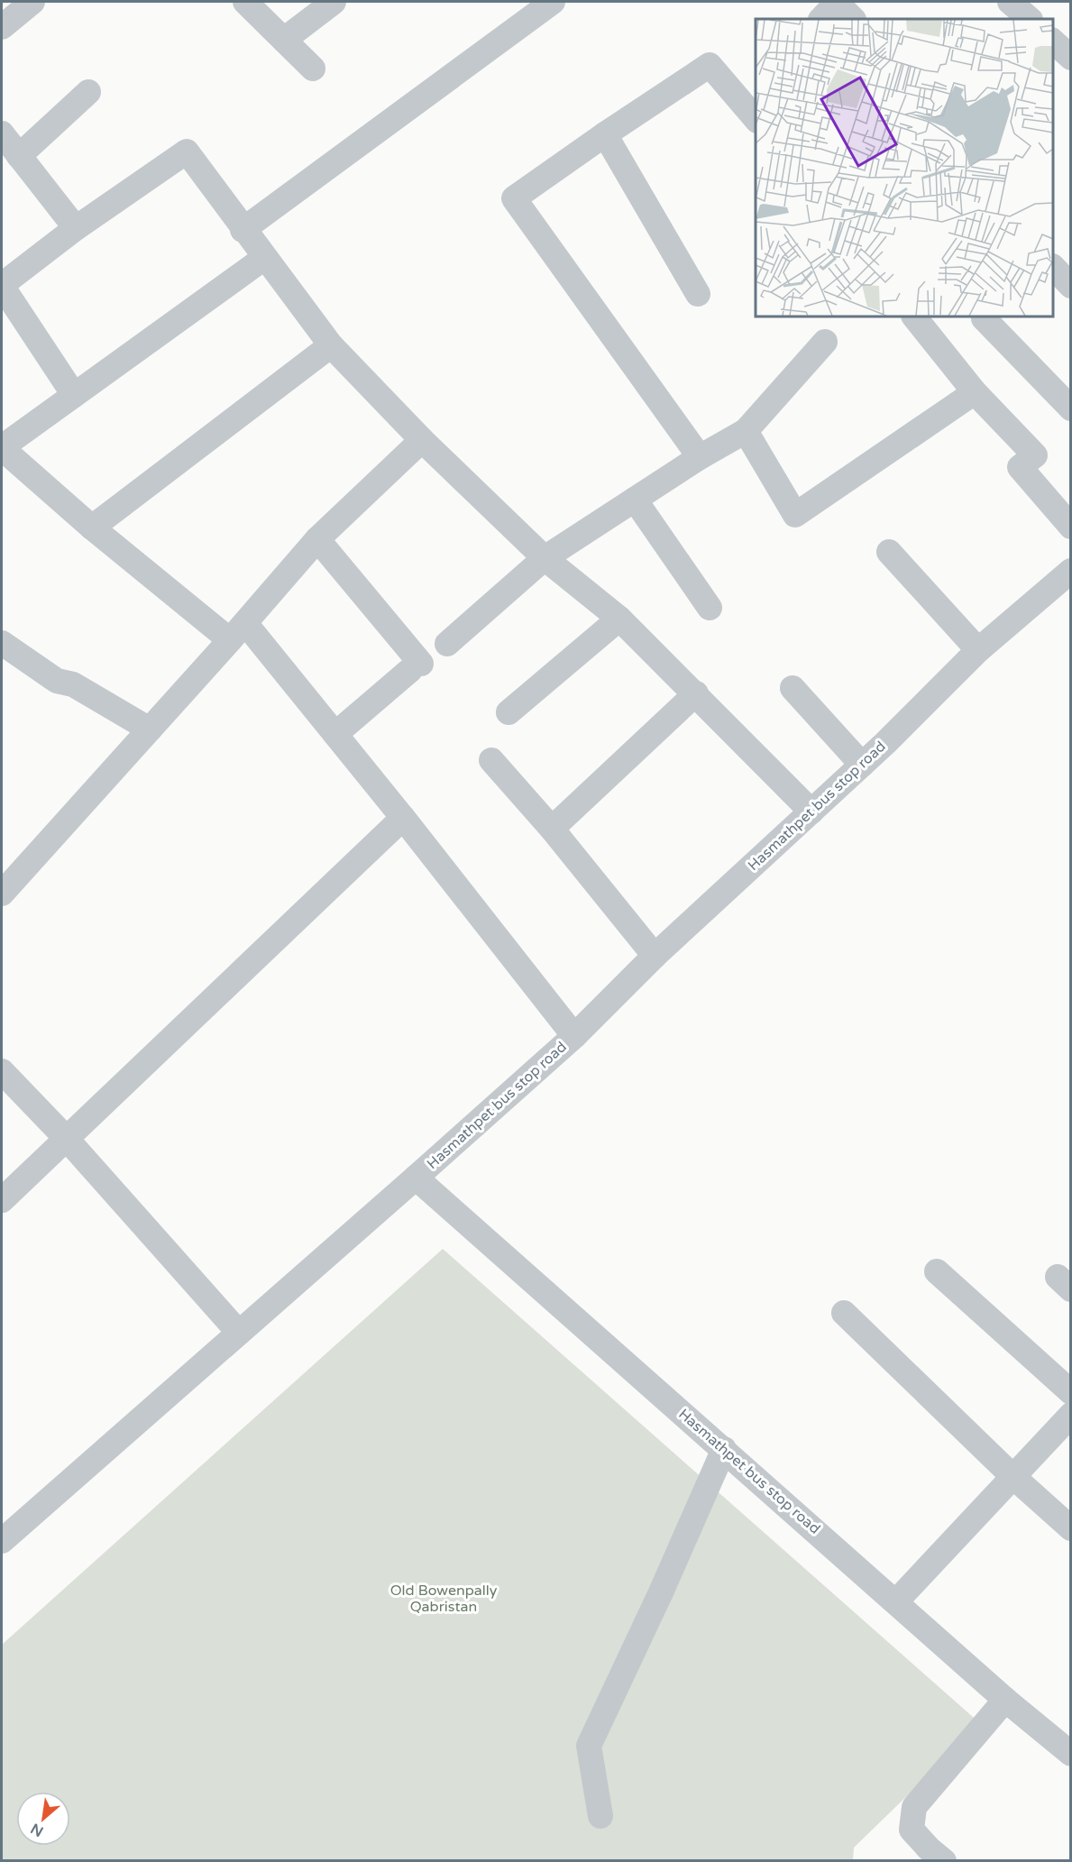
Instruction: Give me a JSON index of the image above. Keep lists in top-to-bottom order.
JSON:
{
  "streets": {
    "street": ["Hasmathpet bus stop road"]
  },
  "parks": ["Old Bowenpally Qabristan"],
  "north": "bottom left"
}
